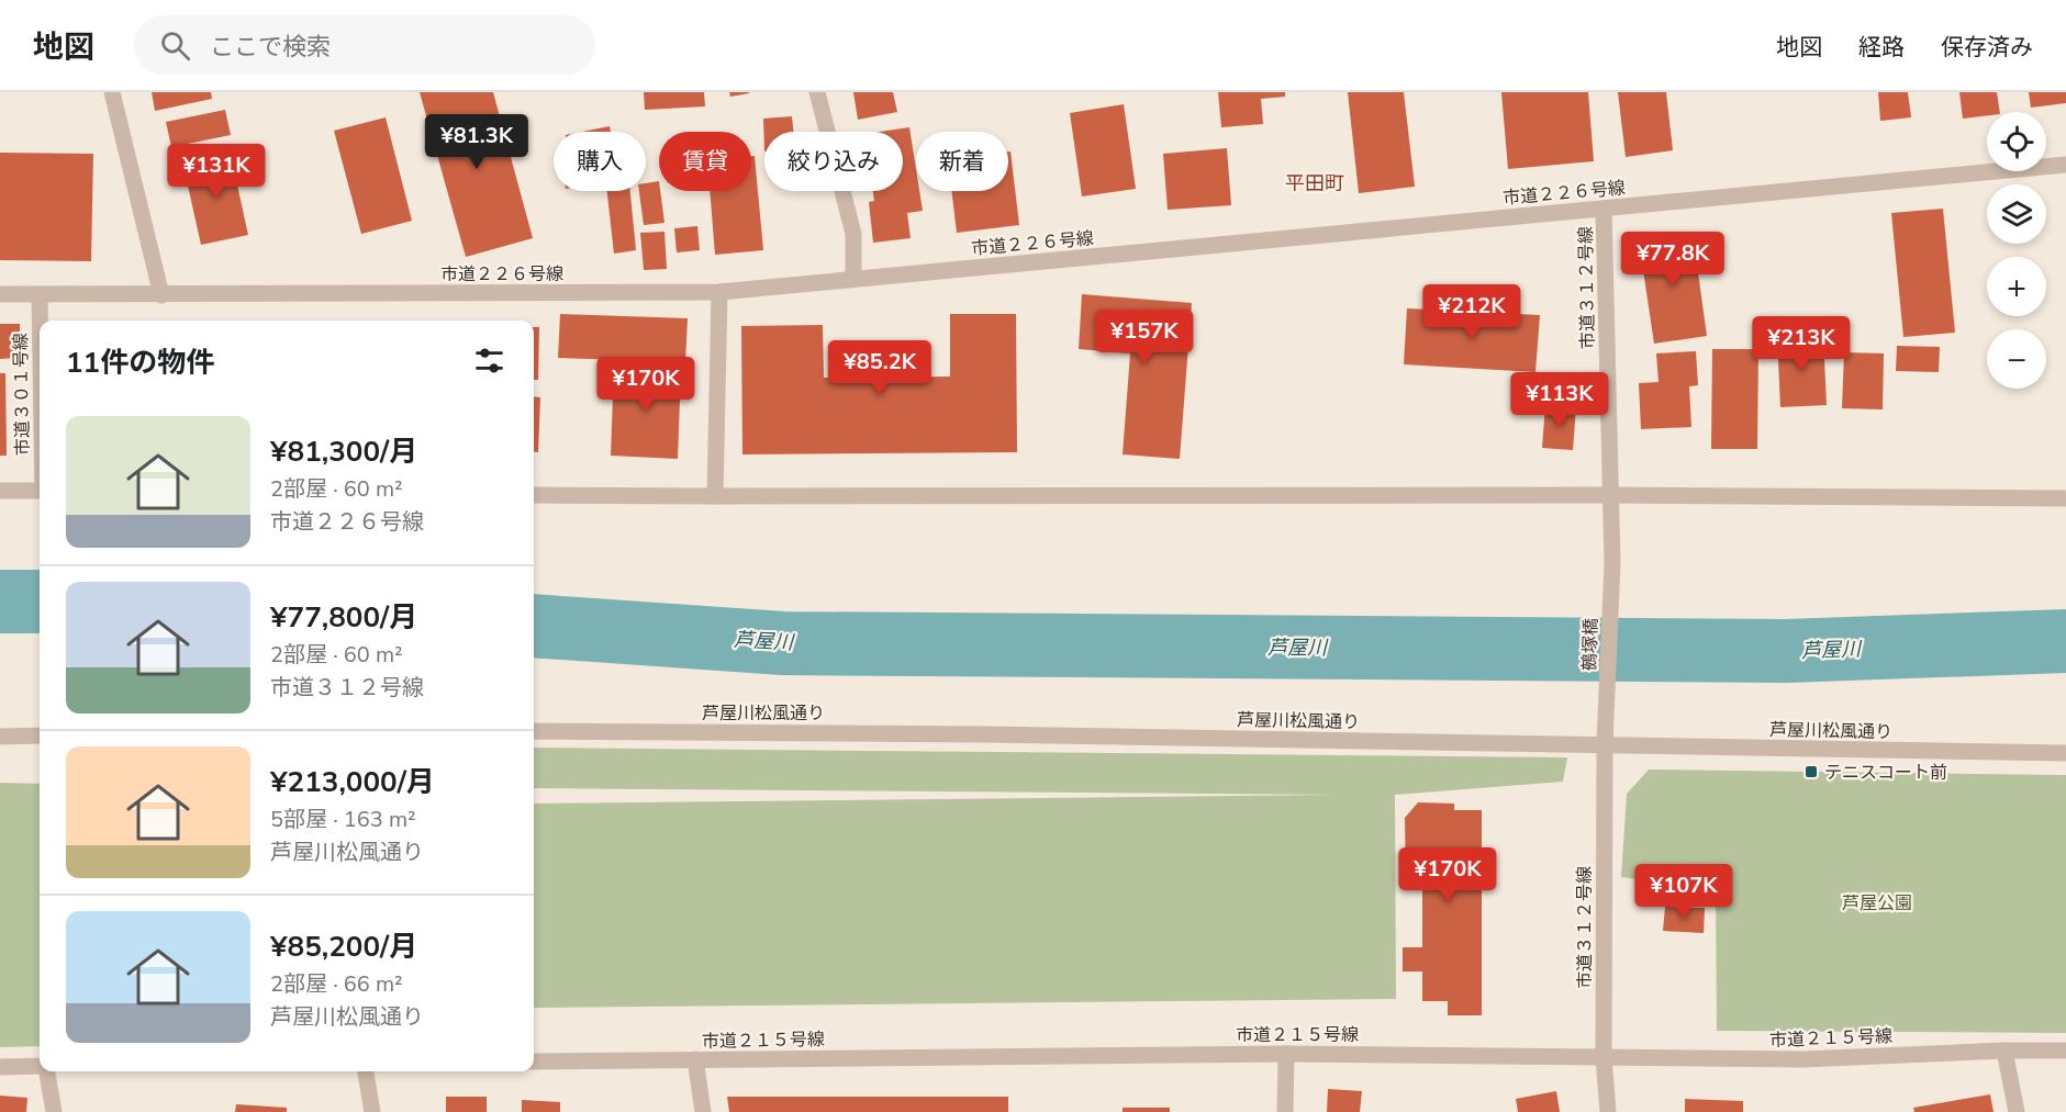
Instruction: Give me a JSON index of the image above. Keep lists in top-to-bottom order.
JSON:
{
  "streets": {
    "street": [
      "市道２２６号線",
      "市道３１２号線",
      "市道３０１号線",
      "鵺塚橋",
      "芦屋川松風通り",
      "市道２１５号線"
    ]
  },
  "crossings": [
    ["市道２２６号線", "市道３１２号線"],
    ["市道２２６号線", "市道３０１号線"],
    ["市道３１２号線", "鵺塚橋"],
    ["市道３１２号線", "芦屋川松風通り"],
    ["市道３１２号線", "市道２１５号線"],
    ["鵺塚橋", "芦屋川松風通り"]
  ],
  "districts": ["平田町"],
  "water": ["芦屋川"],
  "parks": ["芦屋公園"],
  "places": {
    "transit": ["テニスコート前"]
  },
  "page": {
    "header": "地図",
    "search": "ここで検索",
    "nav": ["地図", "経路", "保存済み"],
    "map_buttons": ["+", "−"],
    "price": [
      "¥81.3K",
      "¥131K",
      "¥77.8K",
      "¥212K",
      "¥157K",
      "¥213K",
      "¥85.2K",
      "¥170K",
      "¥113K",
      "¥170K",
      "¥107K"
    ],
    "chip": [
      "購入",
      "賃貸",
      "絞り込み",
      "新着"
    ],
    "heading": "11件の物件",
    "list": [
      {
        "name": "¥81,300/月",
        "note": "2部屋 · 60 m² · 市道２２６号線"
      },
      {
        "name": "¥77,800/月",
        "note": "2部屋 · 60 m² · 市道３１２号線"
      },
      {
        "name": "¥213,000/月",
        "note": "5部屋 · 163 m² · 芦屋川松風通り"
      },
      {
        "name": "¥85,200/月",
        "note": "2部屋 · 66 m² · 芦屋川松風通り"
      }
    ]
  }
}
